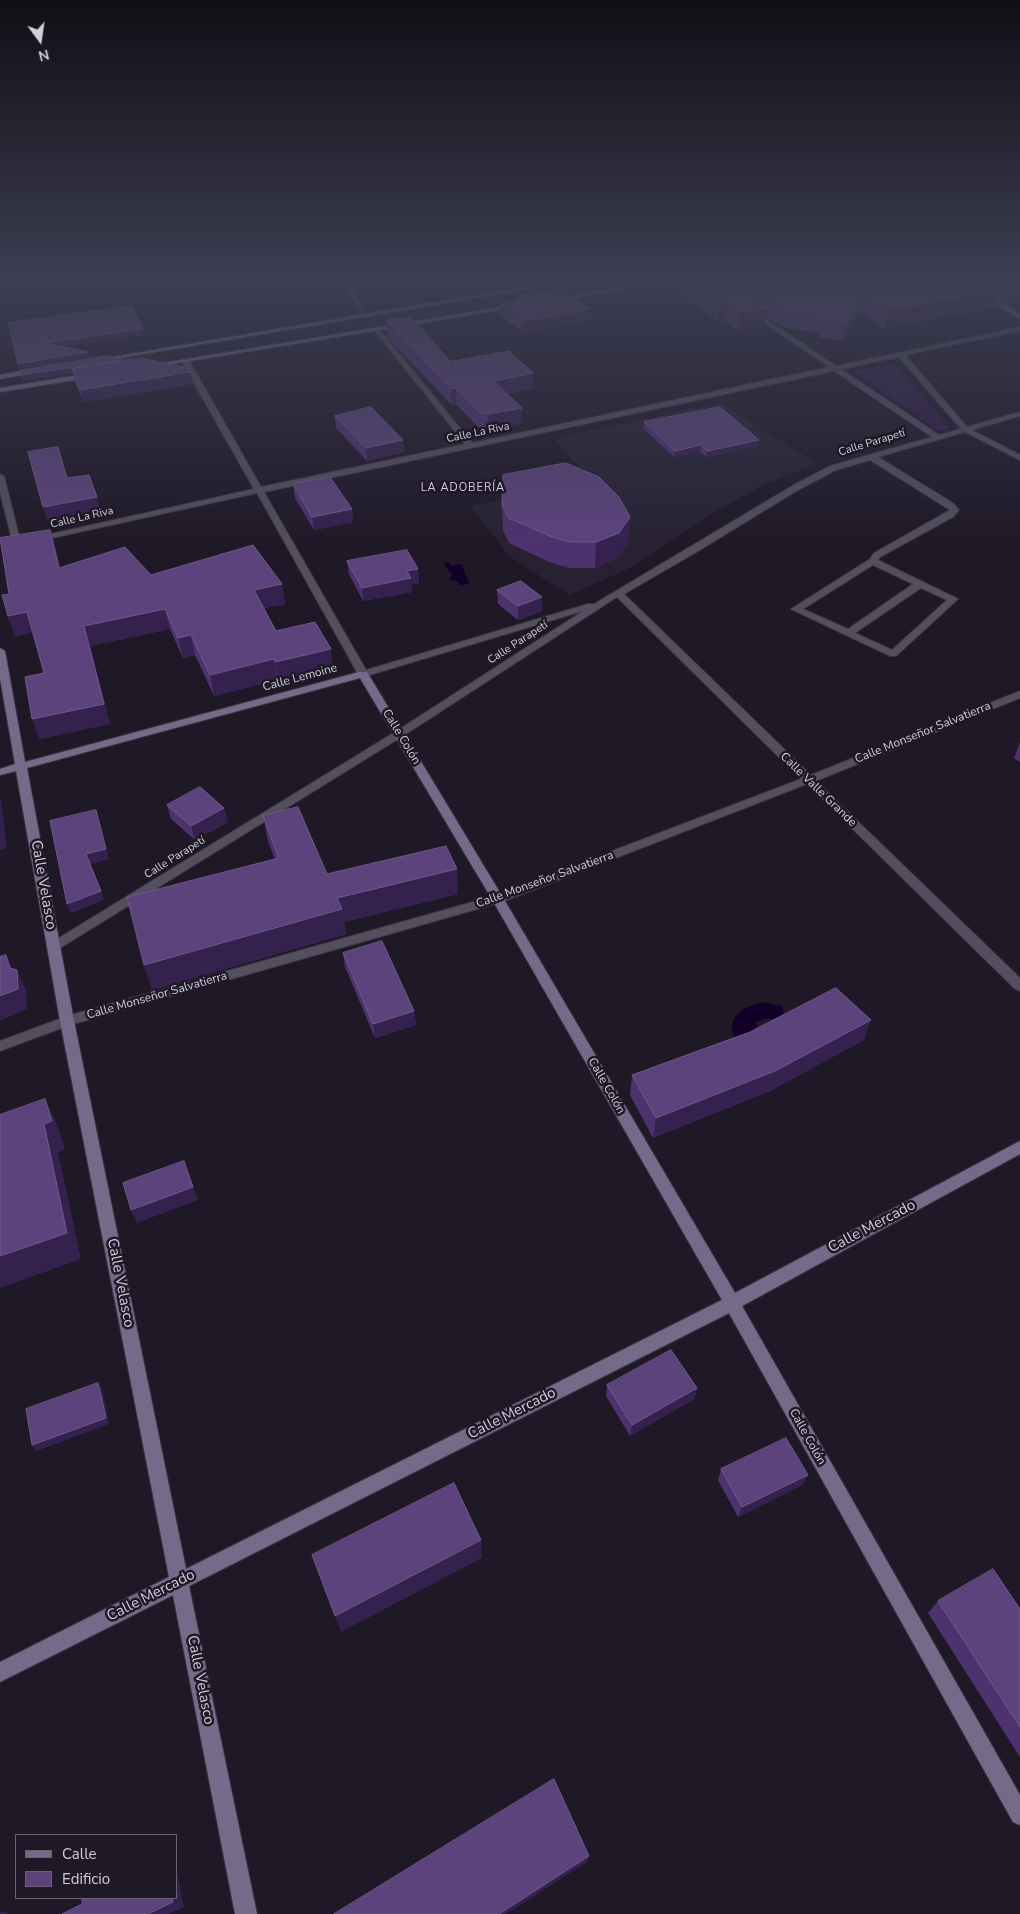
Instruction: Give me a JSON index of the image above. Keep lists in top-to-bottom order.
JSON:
{
  "streets": {
    "street": [
      "Calle La Riva",
      "Calle Parapetí",
      "Calle Lemoine",
      "Calle Monseñor Salvatierra",
      "Calle Colón",
      "Calle Valle Grande",
      "Calle Velasco",
      "Calle Mercado"
    ]
  },
  "crossings": [
    ["Calle La Riva", "Calle Colón"],
    ["Calle Parapetí", "Calle Lemoine"],
    ["Calle Parapetí", "Calle Colón"],
    ["Calle Parapetí", "Calle Valle Grande"],
    ["Calle Parapetí", "Calle Velasco"],
    ["Calle Lemoine", "Calle Colón"],
    ["Calle Lemoine", "Calle Velasco"],
    ["Calle Monseñor Salvatierra", "Calle Colón"],
    ["Calle Monseñor Salvatierra", "Calle Valle Grande"],
    ["Calle Monseñor Salvatierra", "Calle Velasco"],
    ["Calle Colón", "Calle Mercado"],
    ["Calle Velasco", "Calle Mercado"]
  ],
  "districts": ["LA ADOBERÍA"],
  "legend": ["Calle", "Edificio"],
  "north": "bottom"
}
